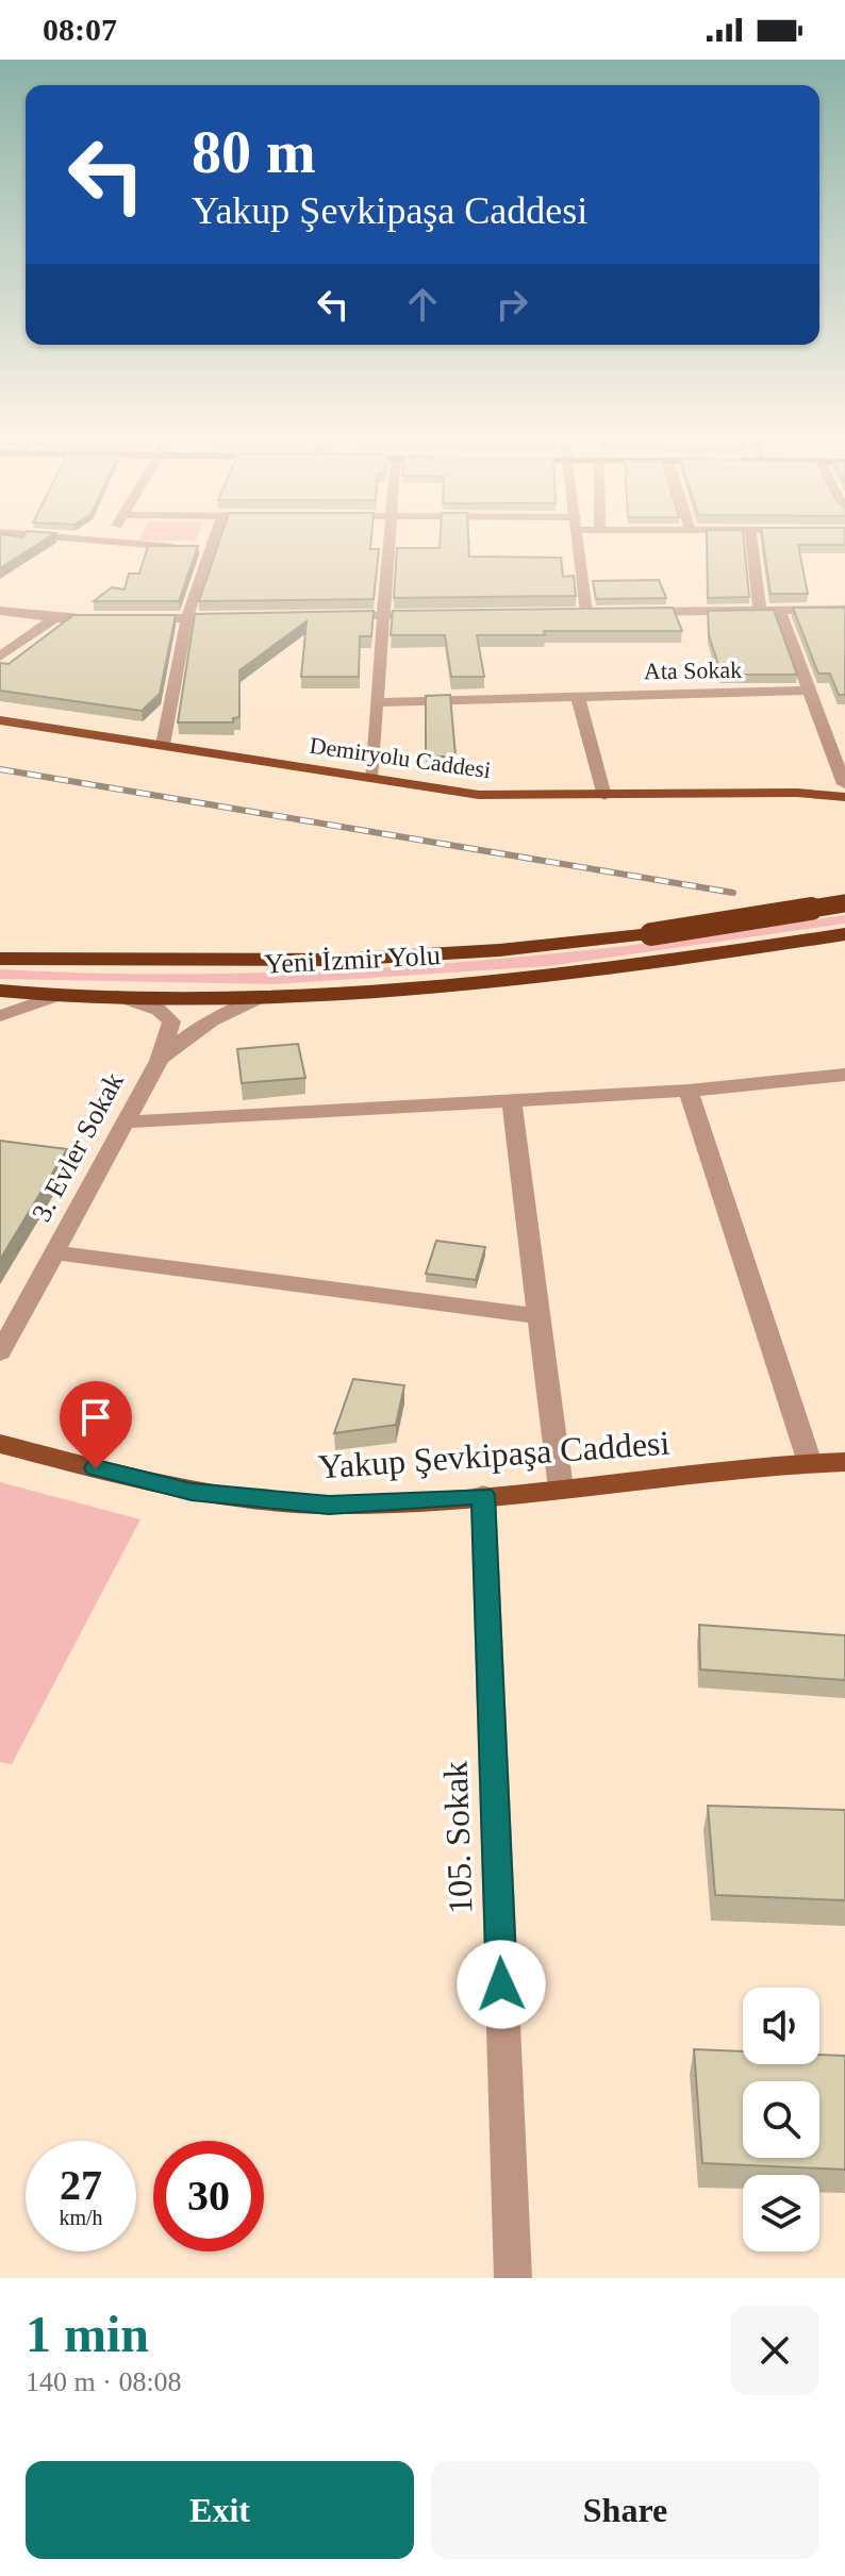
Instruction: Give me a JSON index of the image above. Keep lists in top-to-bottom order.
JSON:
{
  "streets": {
    "highway": ["Yeni İzmir Yolu"],
    "main road": ["Demiryolu Caddesi", "Yakup Şevkipaşa Caddesi"],
    "street": ["Ata Sokak", "3. Evler Sokak", "105. Sokak"]
  },
  "crossings": [
    ["Yakup Şevkipaşa Caddesi", "105. Sokak"]
  ],
  "page": {
    "status": "08:07",
    "turn": ["80 m", "Yakup Şevkipaşa Caddesi"],
    "speed": "27 km/h",
    "limit": "30",
    "heading": ["1 min", "140 m · 08:08"],
    "buttons": ["Exit", "Share"]
  }
}
